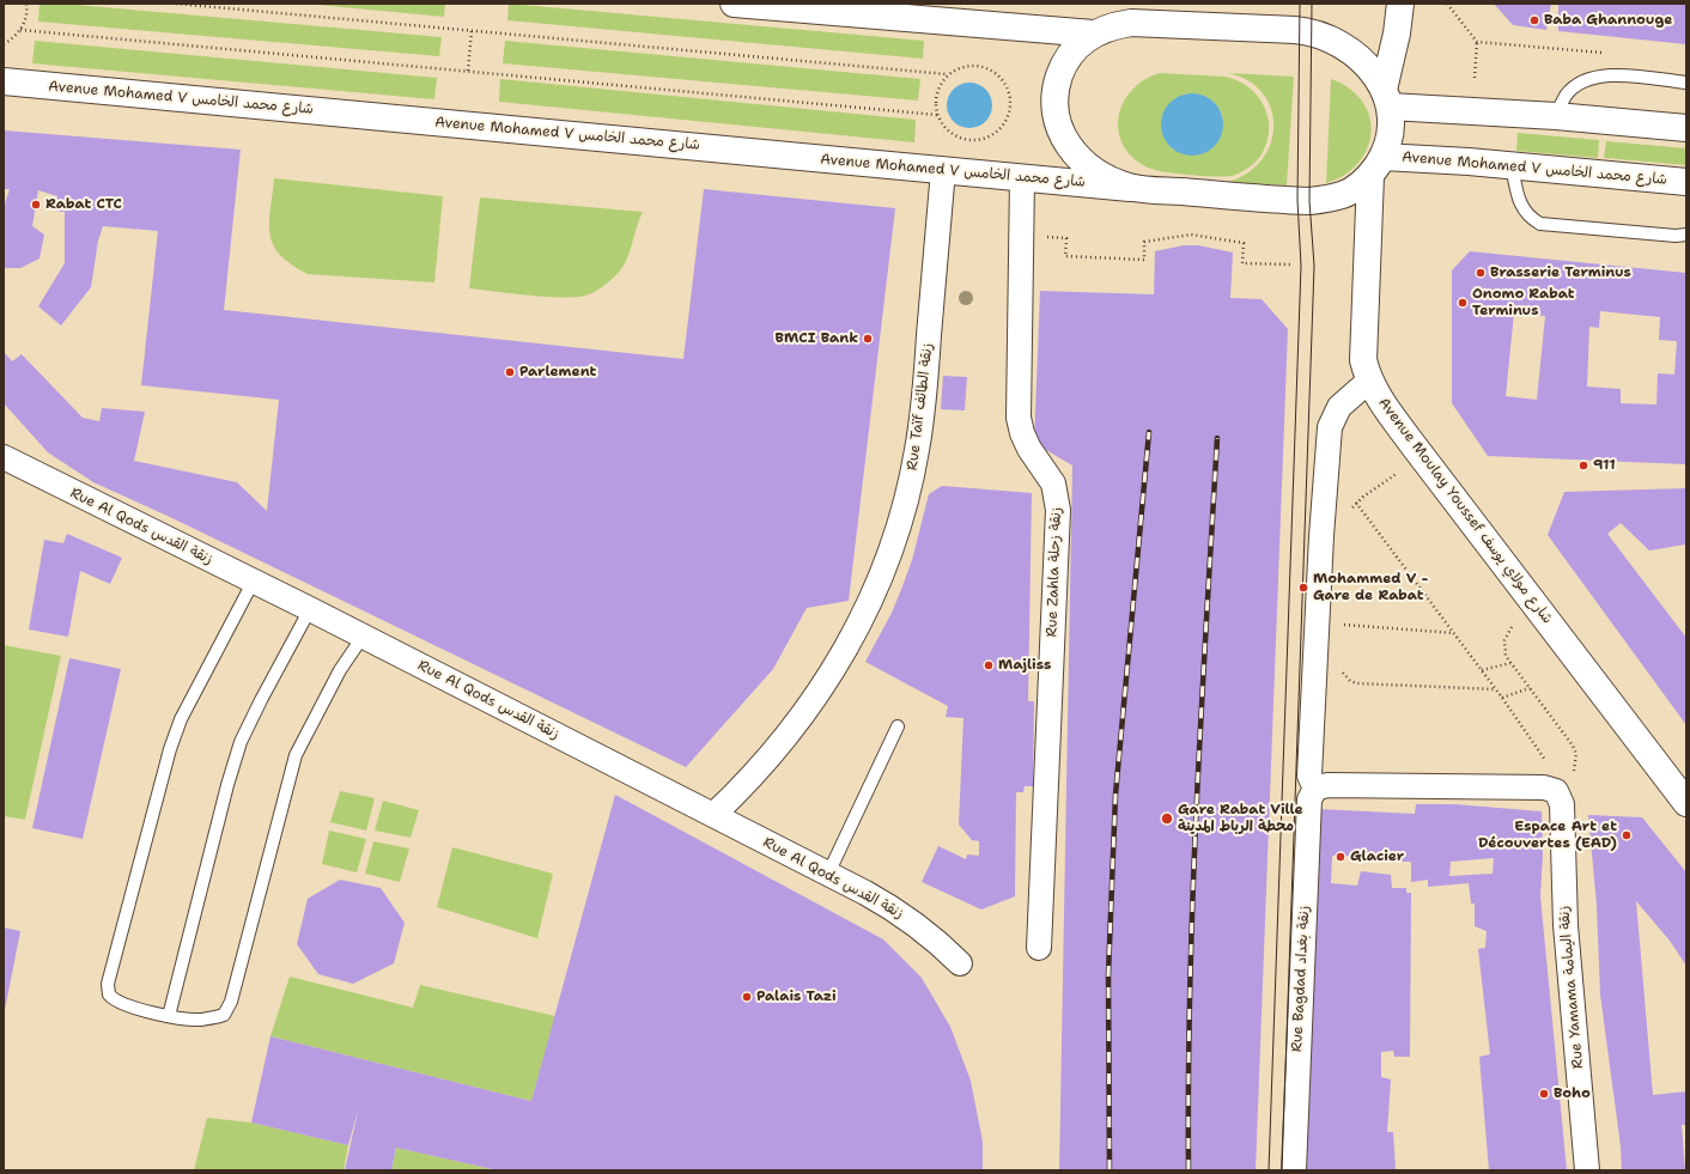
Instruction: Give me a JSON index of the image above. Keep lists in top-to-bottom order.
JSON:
{
  "streets": {
    "main road": ["Avenue Mohamed V شارع محمد الخامس", "Avenue Moulay Youssef شارع مولاي يوسف"],
    "street": [
      "Rue Taïf زنقة الطائف",
      "Rue Al Qods زنقة القدس",
      "Rue Zahla زنقة زحلة",
      "Rue Bagdad زنقة بغداد",
      "Rue Yamama زنقة اليمامة"
    ]
  },
  "crossings": [
    ["Avenue Mohamed V شارع محمد الخامس", "Rue Taïf زنقة الطائف"],
    ["Avenue Mohamed V شارع محمد الخامس", "Avenue Moulay Youssef شارع مولاي يوسف"],
    ["Avenue Mohamed V شارع محمد الخامس", "Rue Zahla زنقة زحلة"],
    ["Rue Taïf زنقة الطائف", "Rue Al Qods زنقة القدس"]
  ],
  "places": [
    "Baba Ghannouge",
    "Rabat CTC",
    "Brasserie Terminus",
    "Onomo Rabat Terminus",
    "BMCI Bank",
    "Parlement",
    "911",
    "Mohammed V - Gare de Rabat",
    "Majliss",
    "Gare Rabat Ville محطة الرباط المدينة",
    "Espace Art et Découvertes (EAD)",
    "Glacier",
    "Palais Tazi",
    "Boho"
  ]
}
